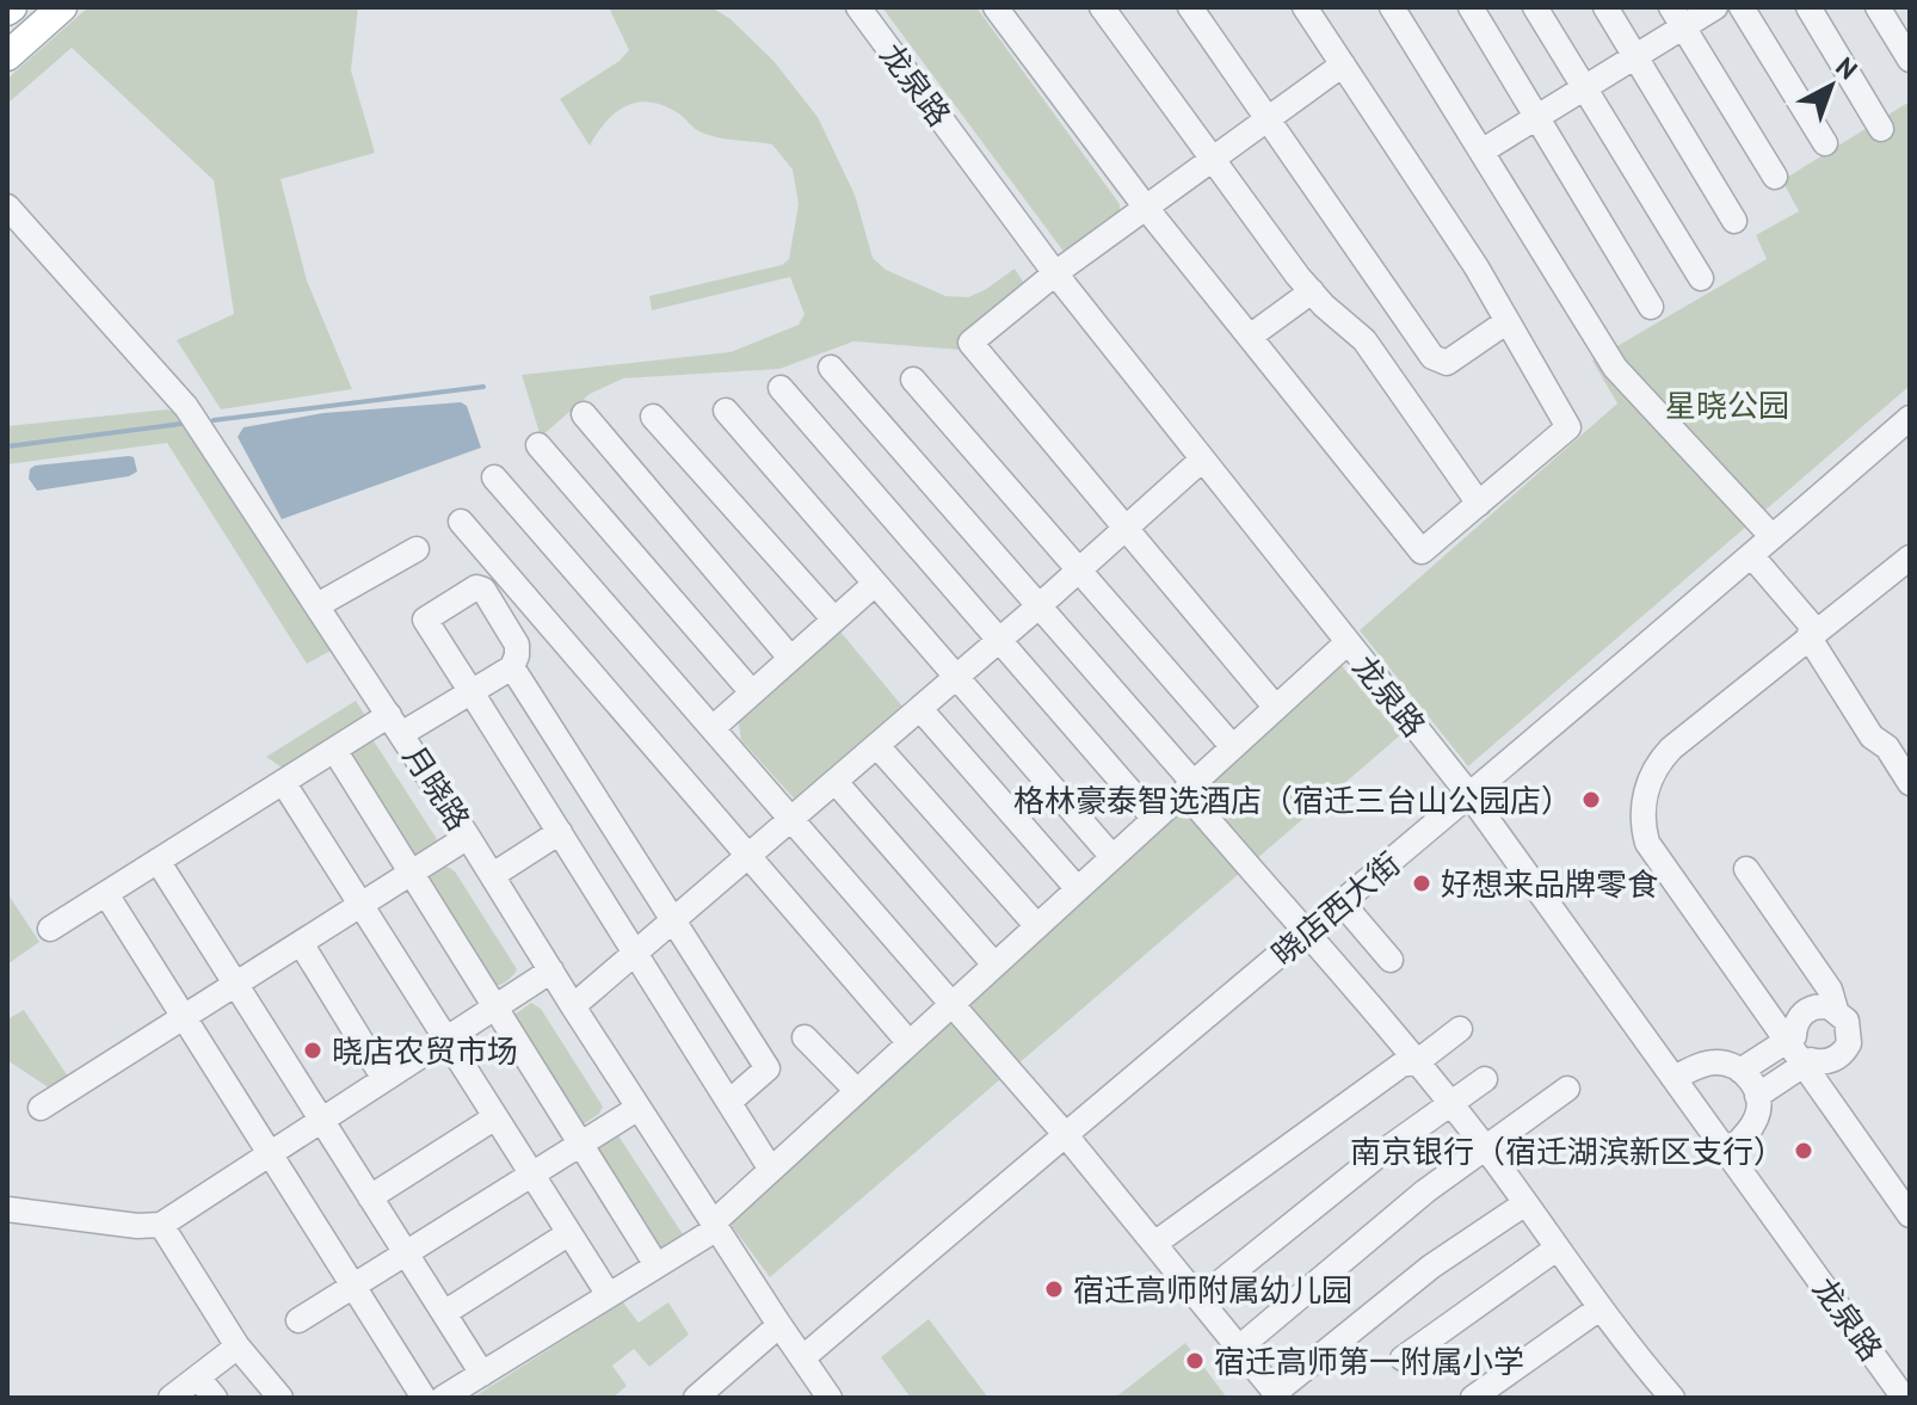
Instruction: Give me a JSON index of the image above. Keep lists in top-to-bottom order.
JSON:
{
  "streets": {
    "street": ["龙泉路", "月晓路", "晓店西大街"]
  },
  "crossings": [
    ["龙泉路", "晓店西大街"],
    ["月晓路", "晓店西大街"]
  ],
  "parks": ["星晓公园"],
  "places": [
    "格林豪泰智选酒店（宿迁三台山公园店）",
    "好想来品牌零食",
    "晓店农贸市场",
    "南京银行（宿迁湖滨新区支行）",
    "宿迁高师附属幼儿园",
    "宿迁高师第一附属小学"
  ],
  "north": "top right"
}
